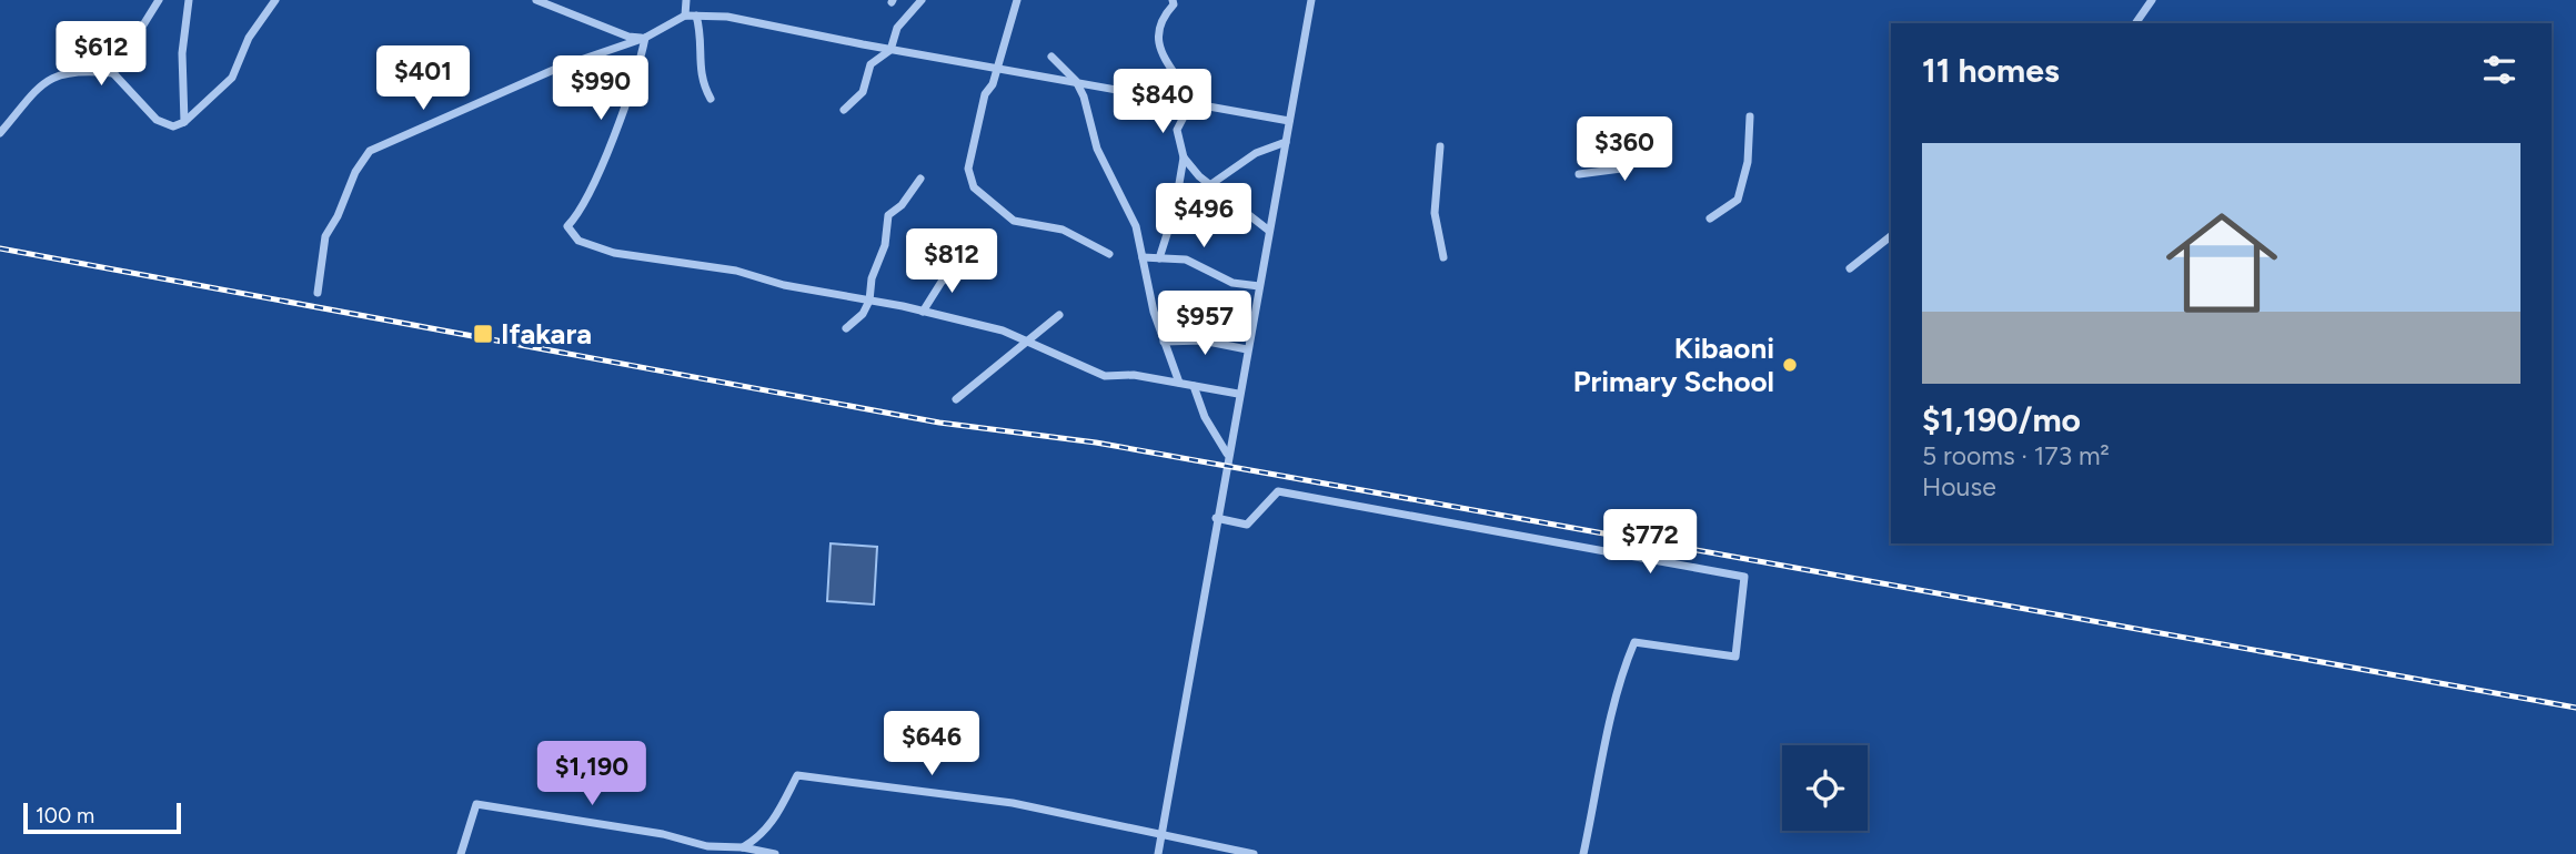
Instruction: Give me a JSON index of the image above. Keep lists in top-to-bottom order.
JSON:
{
  "places": {
    "transit": ["Ifakara"],
    "other": ["Kibaoni Primary School"]
  },
  "scale_bar": "100 m",
  "page": {
    "price": [
      "$612",
      "$401",
      "$990",
      "$840",
      "$360",
      "$496",
      "$812",
      "$957",
      "$772",
      "$646",
      "$1,190"
    ],
    "heading": "11 homes",
    "list": [
      {
        "name": "$1,190/mo",
        "note": "5 rooms · 173 m² · House"
      }
    ],
    "scale": "100 m"
  }
}
